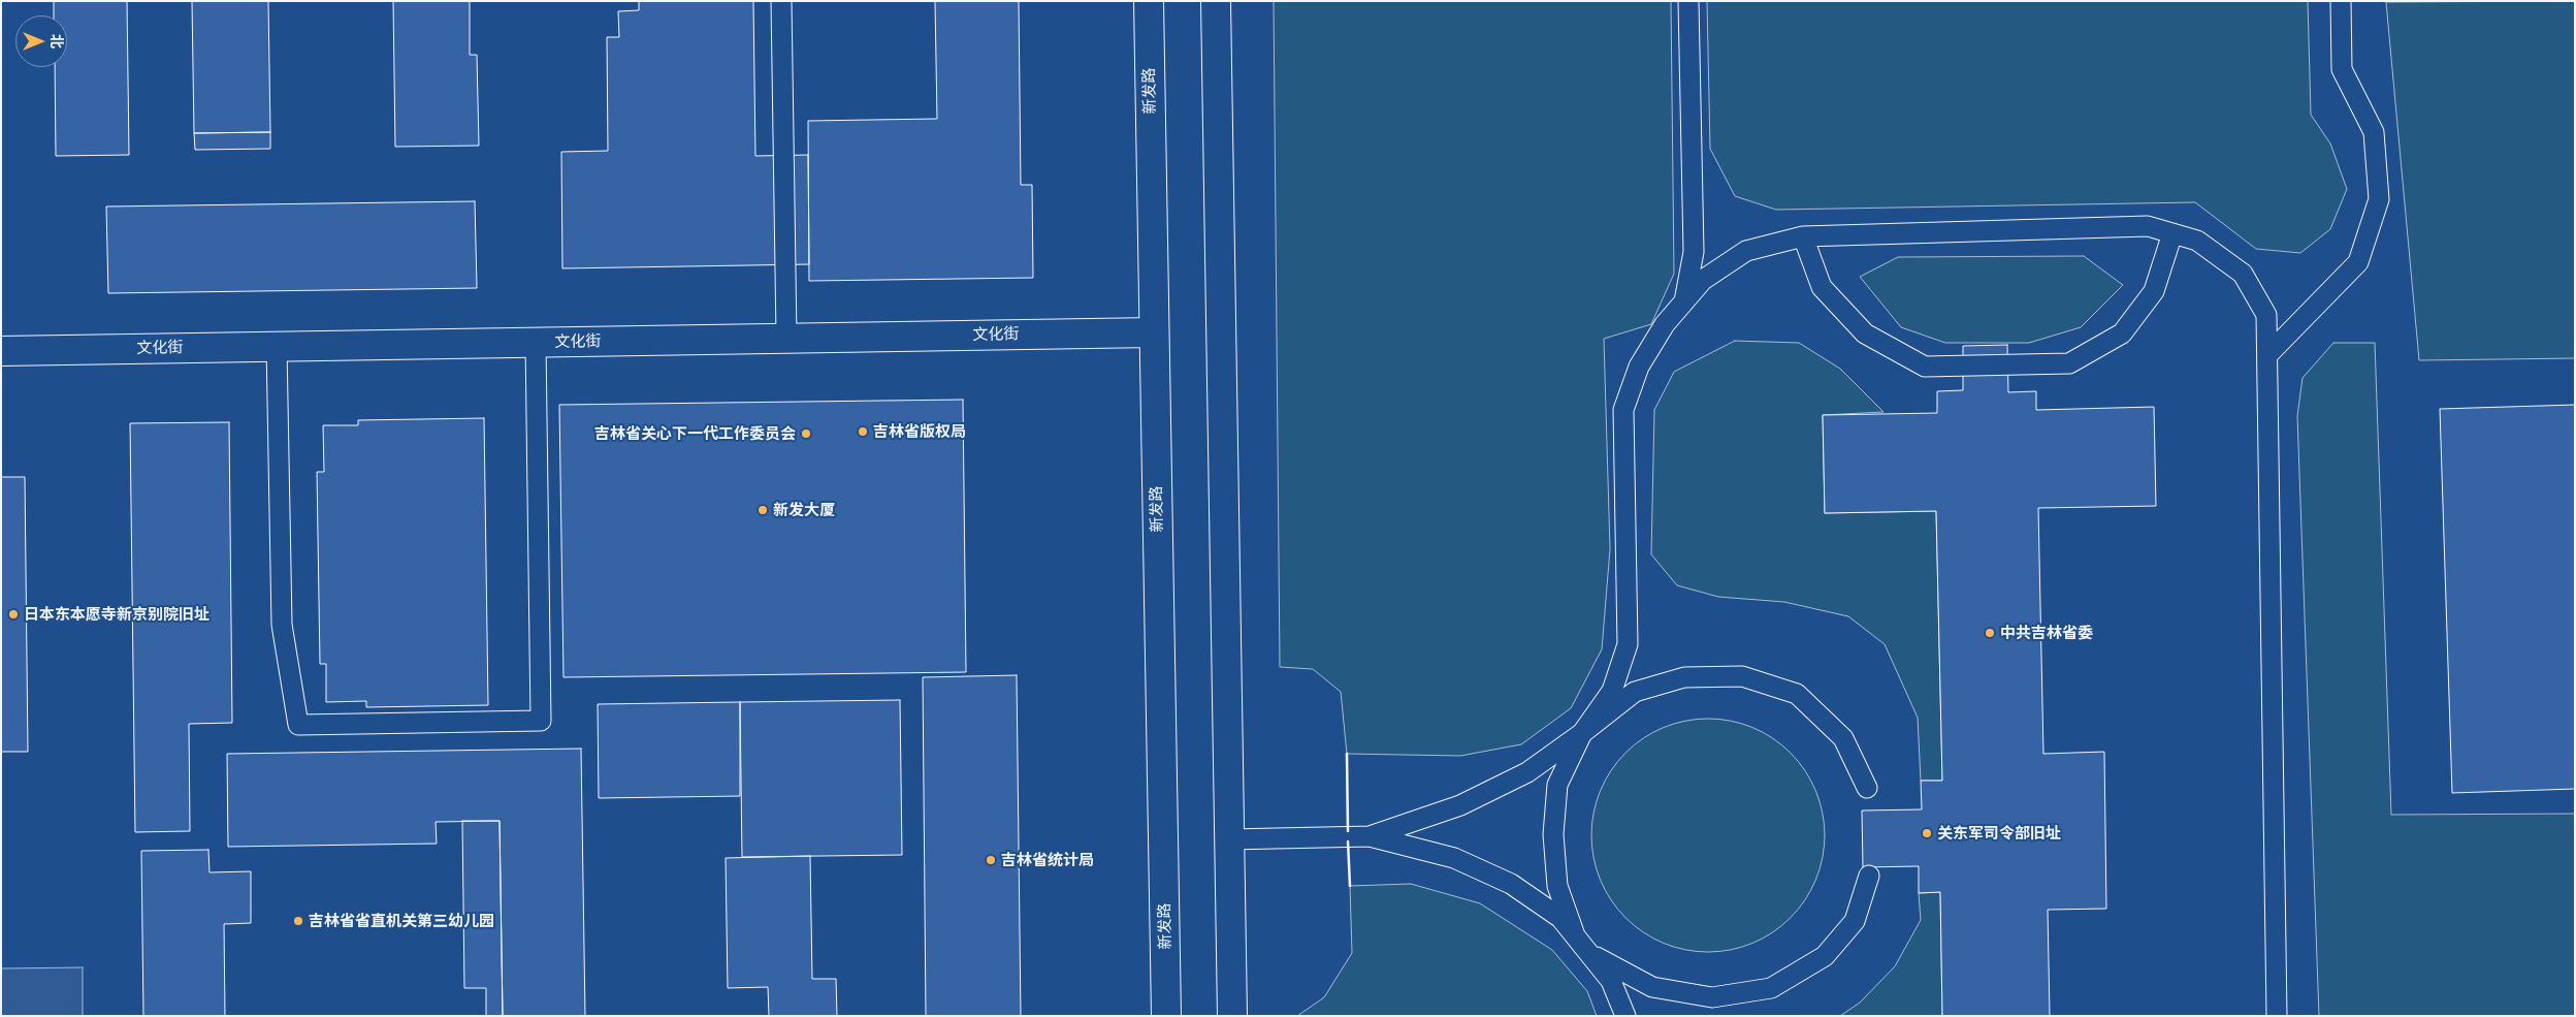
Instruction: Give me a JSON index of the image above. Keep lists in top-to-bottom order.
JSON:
{
  "streets": {
    "main road": ["新发路", "文化街"]
  },
  "crossings": [
    ["新发路", "文化街"]
  ],
  "places": [
    "吉林省版权局",
    "吉林省关心下一代工作委员会",
    "新发大厦",
    "日本东本愿寺新京别院旧址",
    "中共吉林省委",
    "关东军司令部旧址",
    "吉林省统计局",
    "吉林省省直机关第三幼儿园"
  ],
  "north": "right"
}
